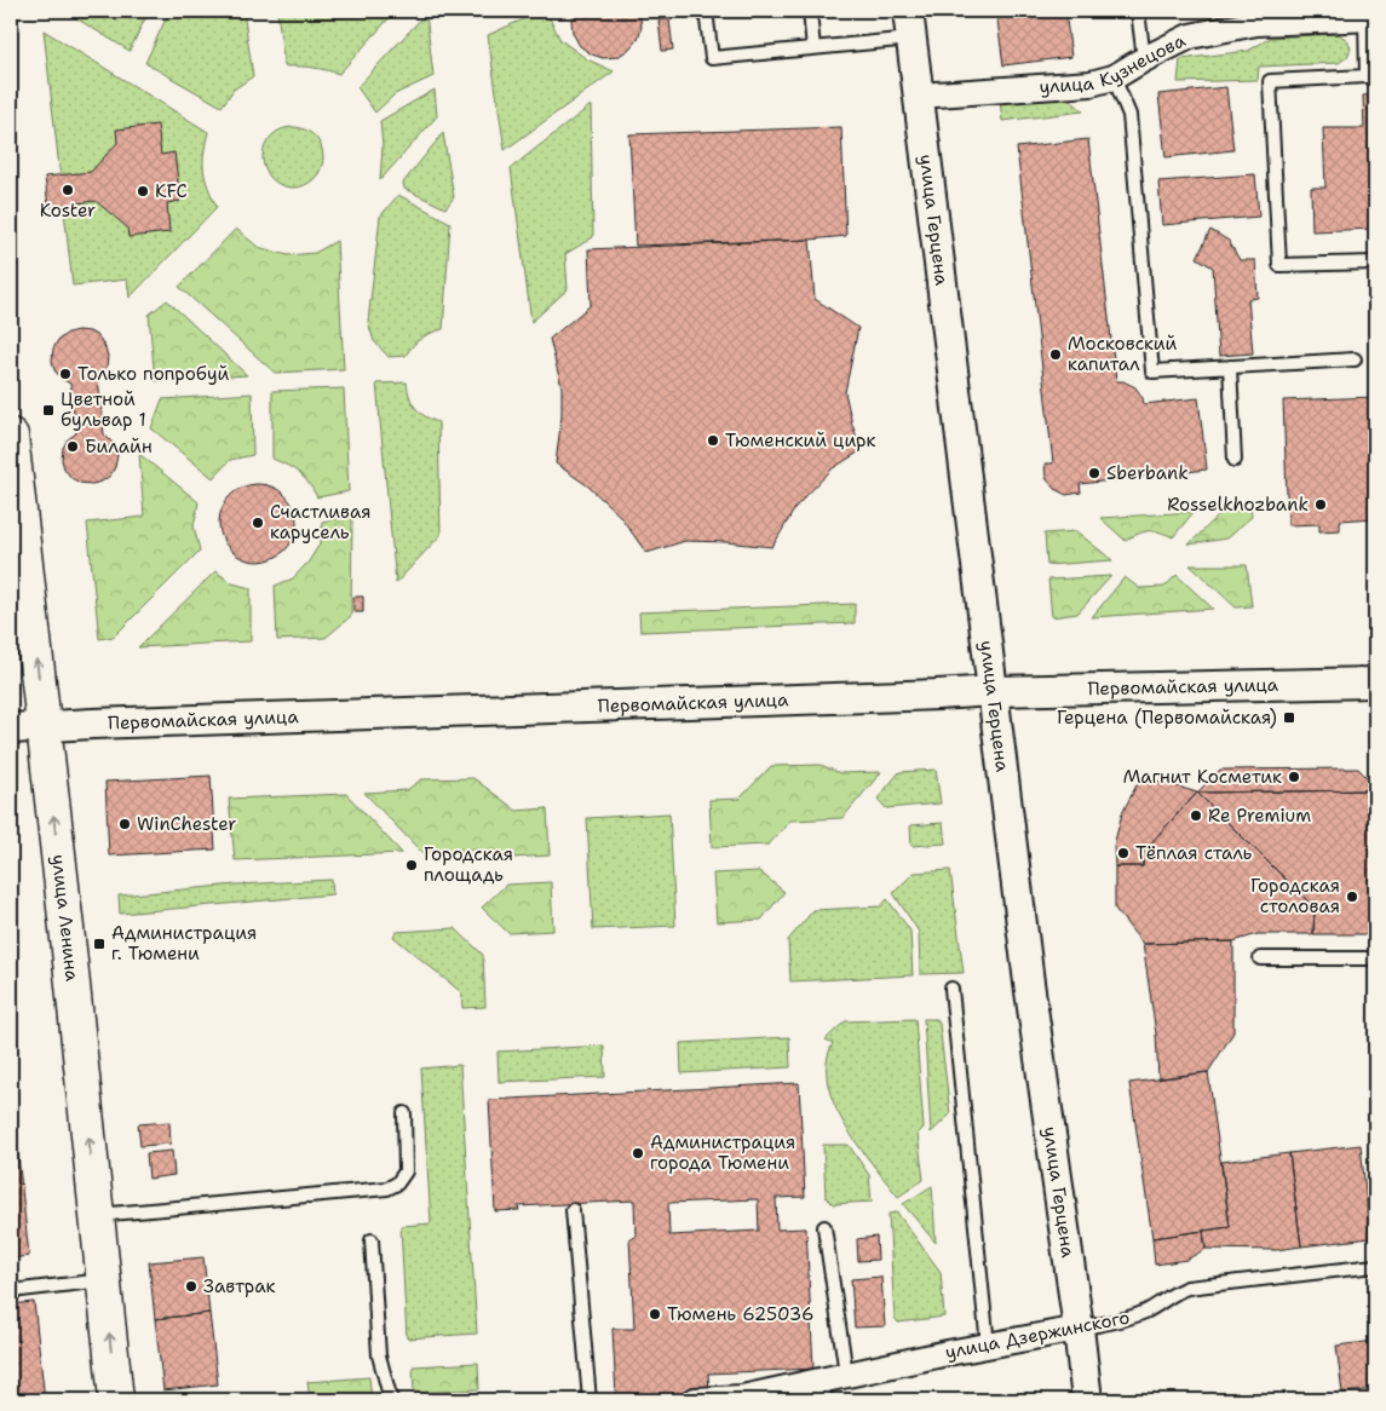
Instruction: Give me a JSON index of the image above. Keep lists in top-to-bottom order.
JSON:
{
  "streets": {
    "main road": ["улица Ленина"],
    "street": [
      "улица Кузнецова",
      "улица Герцена",
      "Первомайская улица",
      "улица Дзержинского"
    ]
  },
  "crossings": [
    ["улица Кузнецова", "улица Герцена"],
    ["улица Герцена", "Первомайская улица"],
    ["улица Герцена", "улица Дзержинского"],
    ["Первомайская улица", "улица Ленина"]
  ],
  "one_way": ["улица Ленина"],
  "places": {
    "other": [
      "Koster",
      "KFC",
      "Московский капитал",
      "Только попробуй",
      "Тюменский цирк",
      "Билайн",
      "Sberbank",
      "Rosselkhozbank",
      "Счастливая карусель",
      "Магнит Косметик",
      "Re Premium",
      "WinChester",
      "Тёплая сталь",
      "Городская площадь",
      "Городская столовая",
      "Администрация города Тюмени",
      "Завтрак",
      "Тюмень 625036"
    ],
    "transit": ["Цветной бульвар 1", "Герцена (Первомайская)", "Администрация г. Тюмени"]
  }
}
